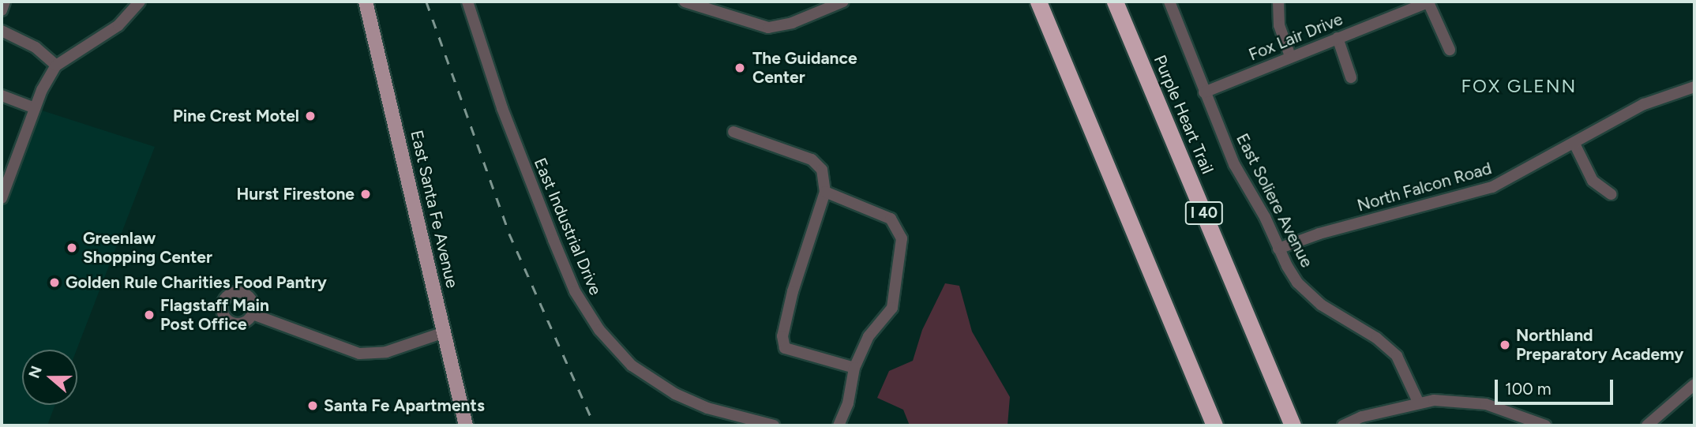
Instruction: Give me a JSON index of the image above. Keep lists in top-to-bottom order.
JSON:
{
  "streets": {
    "highway": ["Purple Heart Trail", "I 40"],
    "main road": ["East Santa Fe Avenue"],
    "street": [
      "Fox Lair Drive",
      "North Falcon Road",
      "East Soliere Avenue",
      "East Industrial Drive"
    ]
  },
  "crossings": [
    ["Fox Lair Drive", "East Soliere Avenue"],
    ["North Falcon Road", "East Soliere Avenue"]
  ],
  "districts": ["FOX GLENN"],
  "places": [
    "The Guidance Center",
    "Pine Crest Motel",
    "Hurst Firestone",
    "Greenlaw Shopping Center",
    "Golden Rule Charities Food Pantry",
    "Flagstaff Main Post Office",
    "Northland Preparatory Academy",
    "Santa Fe Apartments"
  ],
  "scale_bar": "100 m",
  "north": "left"
}
